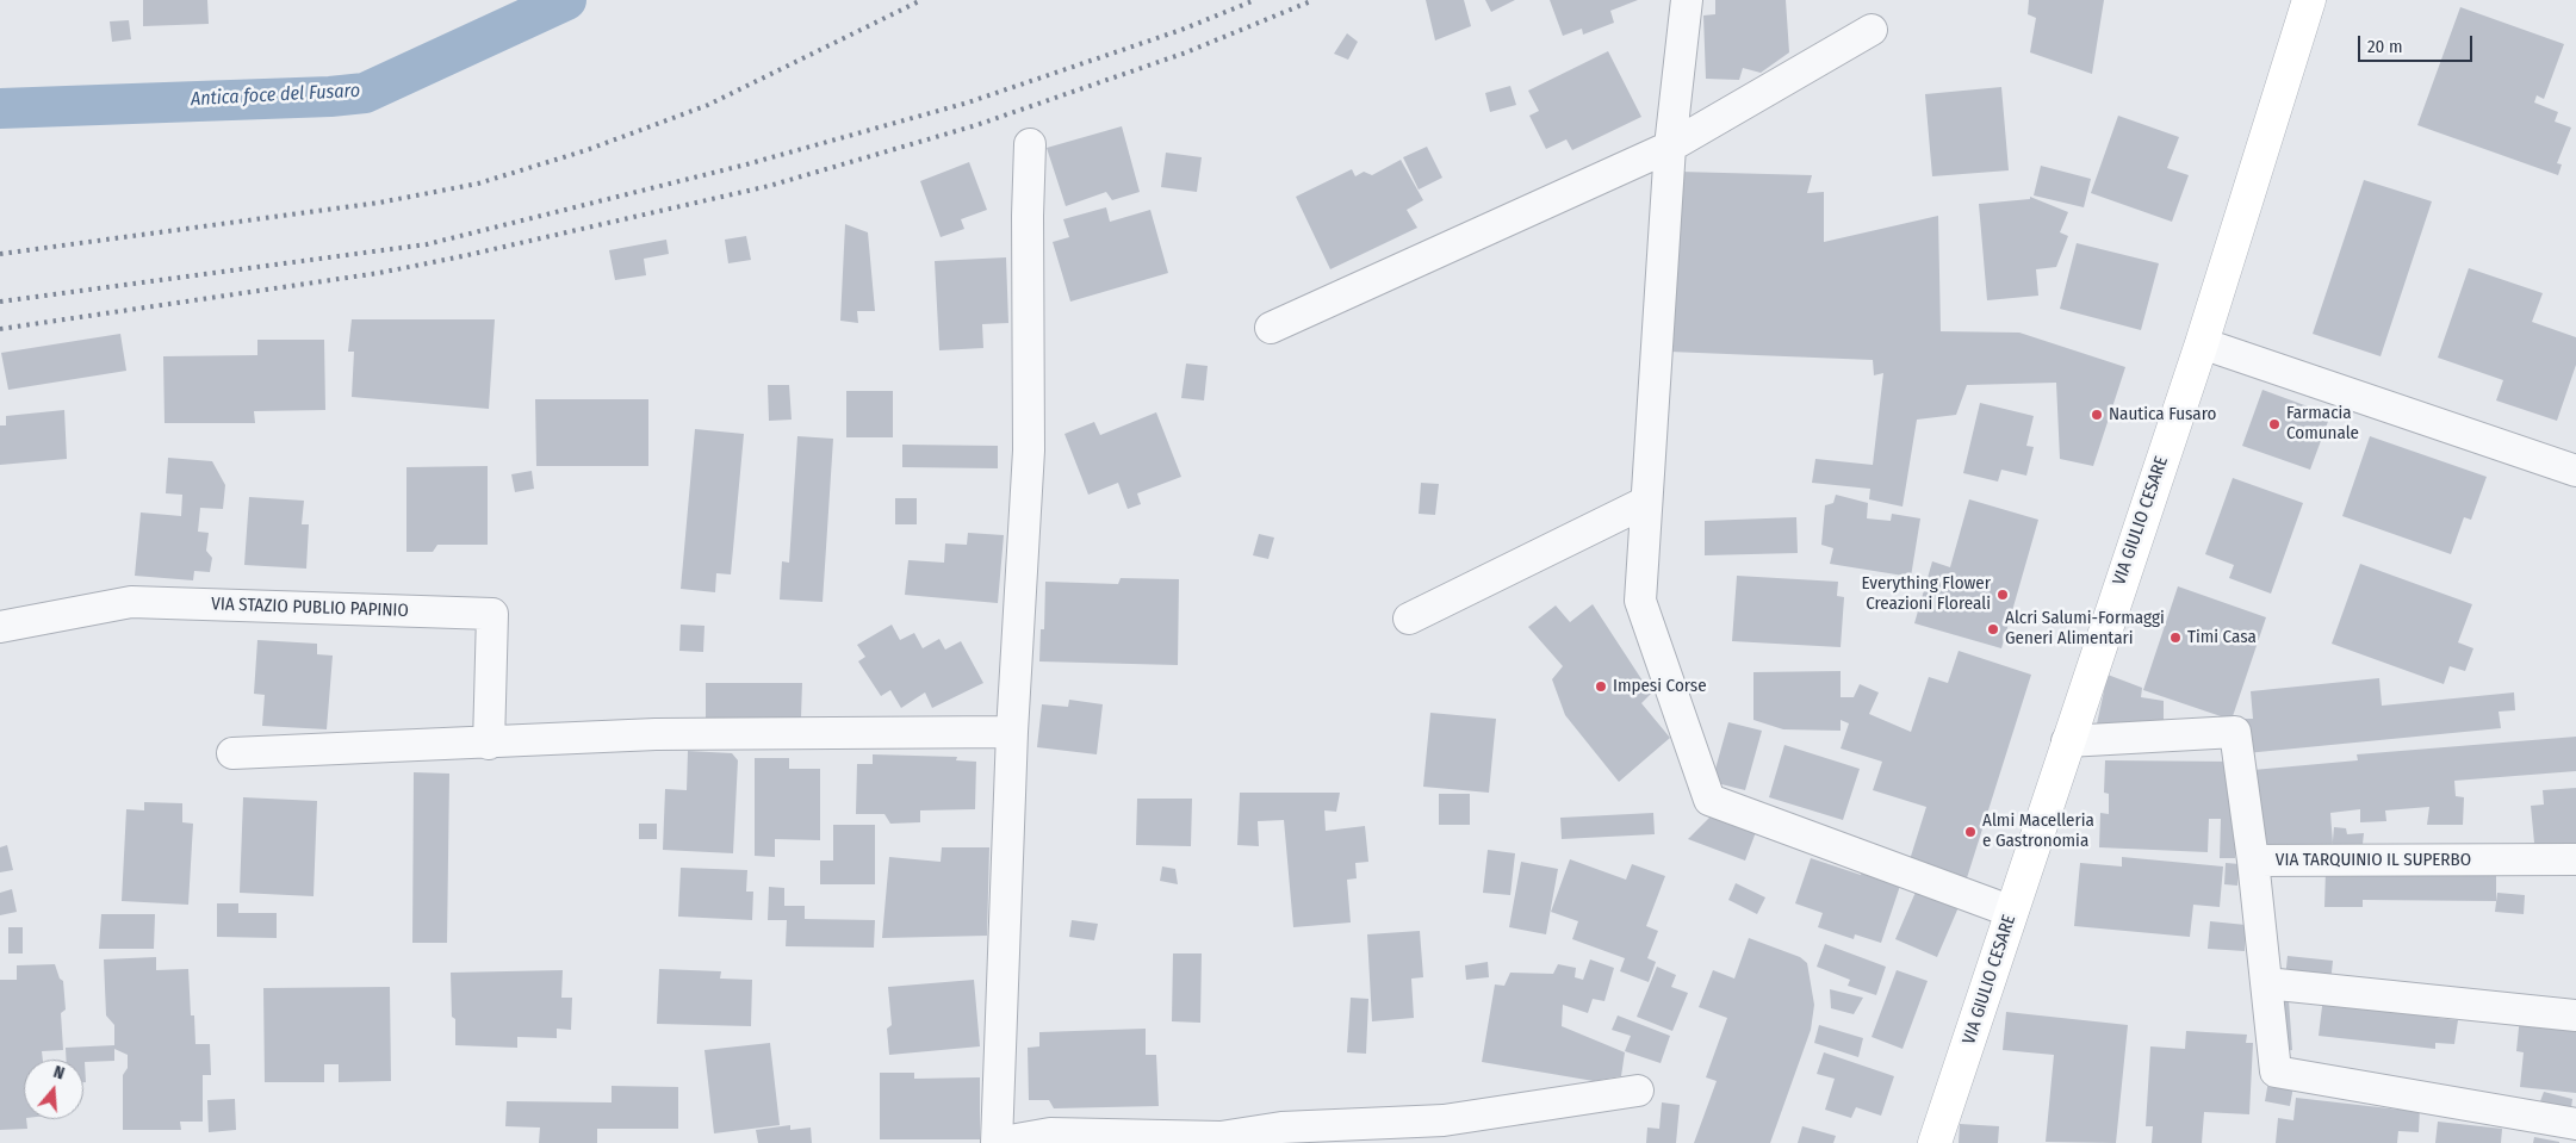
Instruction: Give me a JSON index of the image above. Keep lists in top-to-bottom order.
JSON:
{
  "streets": {
    "street": ["VIA GIULIO CESARE", "VIA STAZIO PUBLIO PAPINIO", "VIA TARQUINIO IL SUPERBO"]
  },
  "crossings": [
    ["VIA GIULIO CESARE", "VIA TARQUINIO IL SUPERBO"]
  ],
  "water": ["Antica foce del Fusaro"],
  "places": [
    "Nautica Fusaro",
    "Farmacia Comunale",
    "Everything Flower Creazioni Floreali",
    "Alcri Salumi-Formaggi Generi Alimentari",
    "Timi Casa",
    "Impesi Corse",
    "Almi Macelleria e Gastronomia"
  ],
  "scale_bar": "20 m",
  "north": "top"
}
